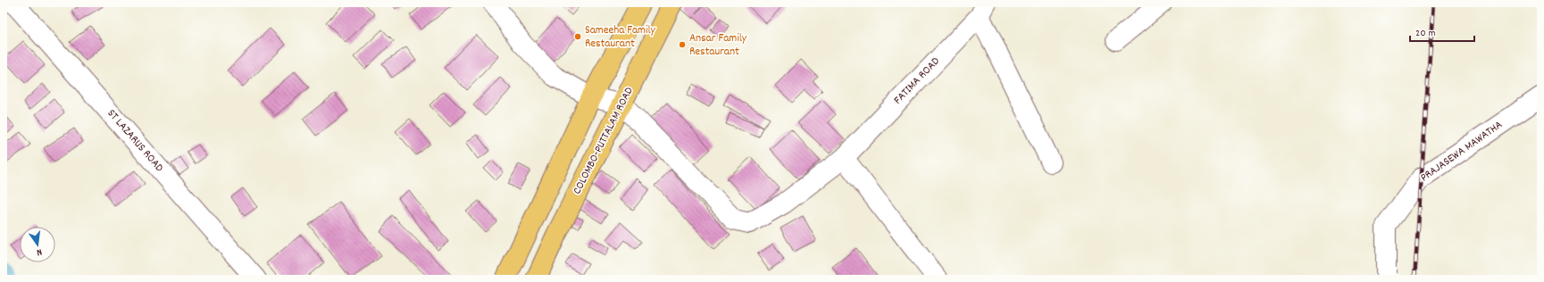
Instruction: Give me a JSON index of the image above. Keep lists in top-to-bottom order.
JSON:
{
  "streets": {
    "highway": ["COLOMBO-PUTTALAM ROAD"],
    "street": ["FATIMA ROAD", "ST LAZARUS ROAD", "PRAJASEWA MAWATHA"]
  },
  "crossings": [
    ["FATIMA ROAD", "COLOMBO-PUTTALAM ROAD"]
  ],
  "places": ["Sameeha Family Restaurant", "Ansar Family Restaurant"],
  "scale_bar": "20 m",
  "north": "bottom"
}
